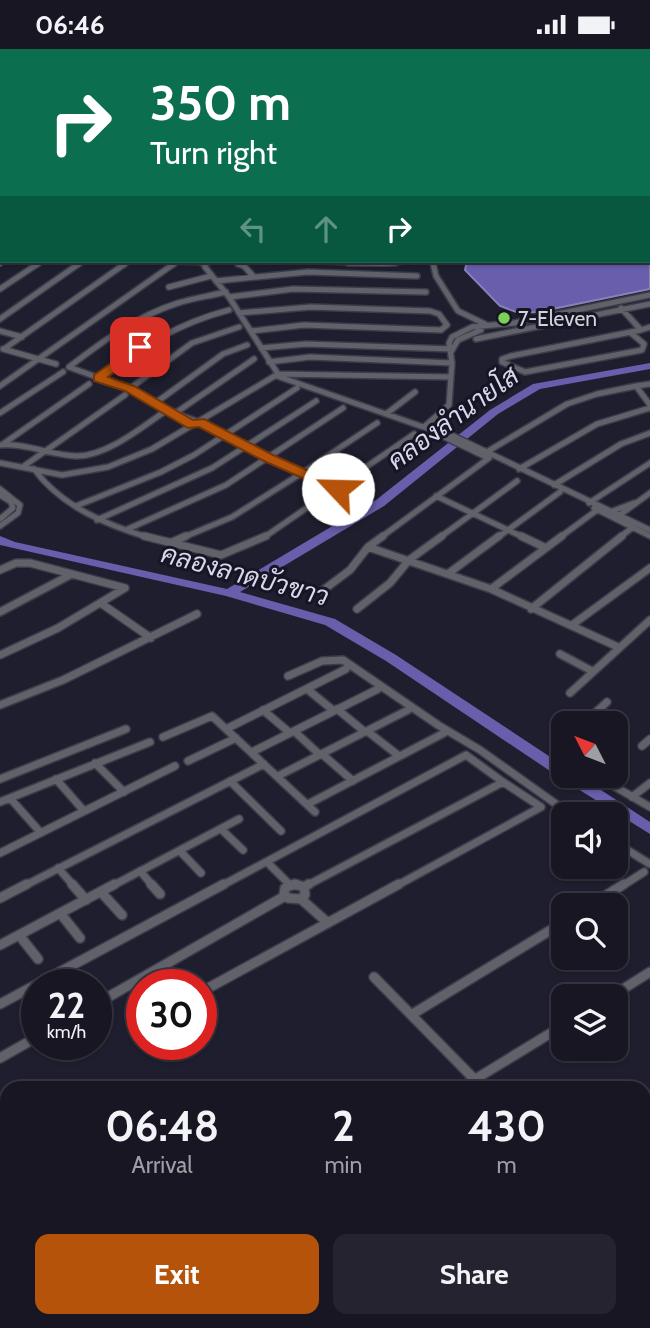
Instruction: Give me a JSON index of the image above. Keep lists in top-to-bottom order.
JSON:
{
  "water": ["คลองลำนายโส", "คลองลาดบัวขาว"],
  "places": ["7-Eleven"],
  "north": "top left",
  "page": {
    "status": "06:46",
    "turn": ["350 m", "Turn right"],
    "speed": "22 km/h",
    "limit": "30",
    "eta": [
      "06:48",
      "Arrival",
      "2",
      "min",
      "430",
      "m"
    ],
    "buttons": ["Exit", "Share"]
  }
}
